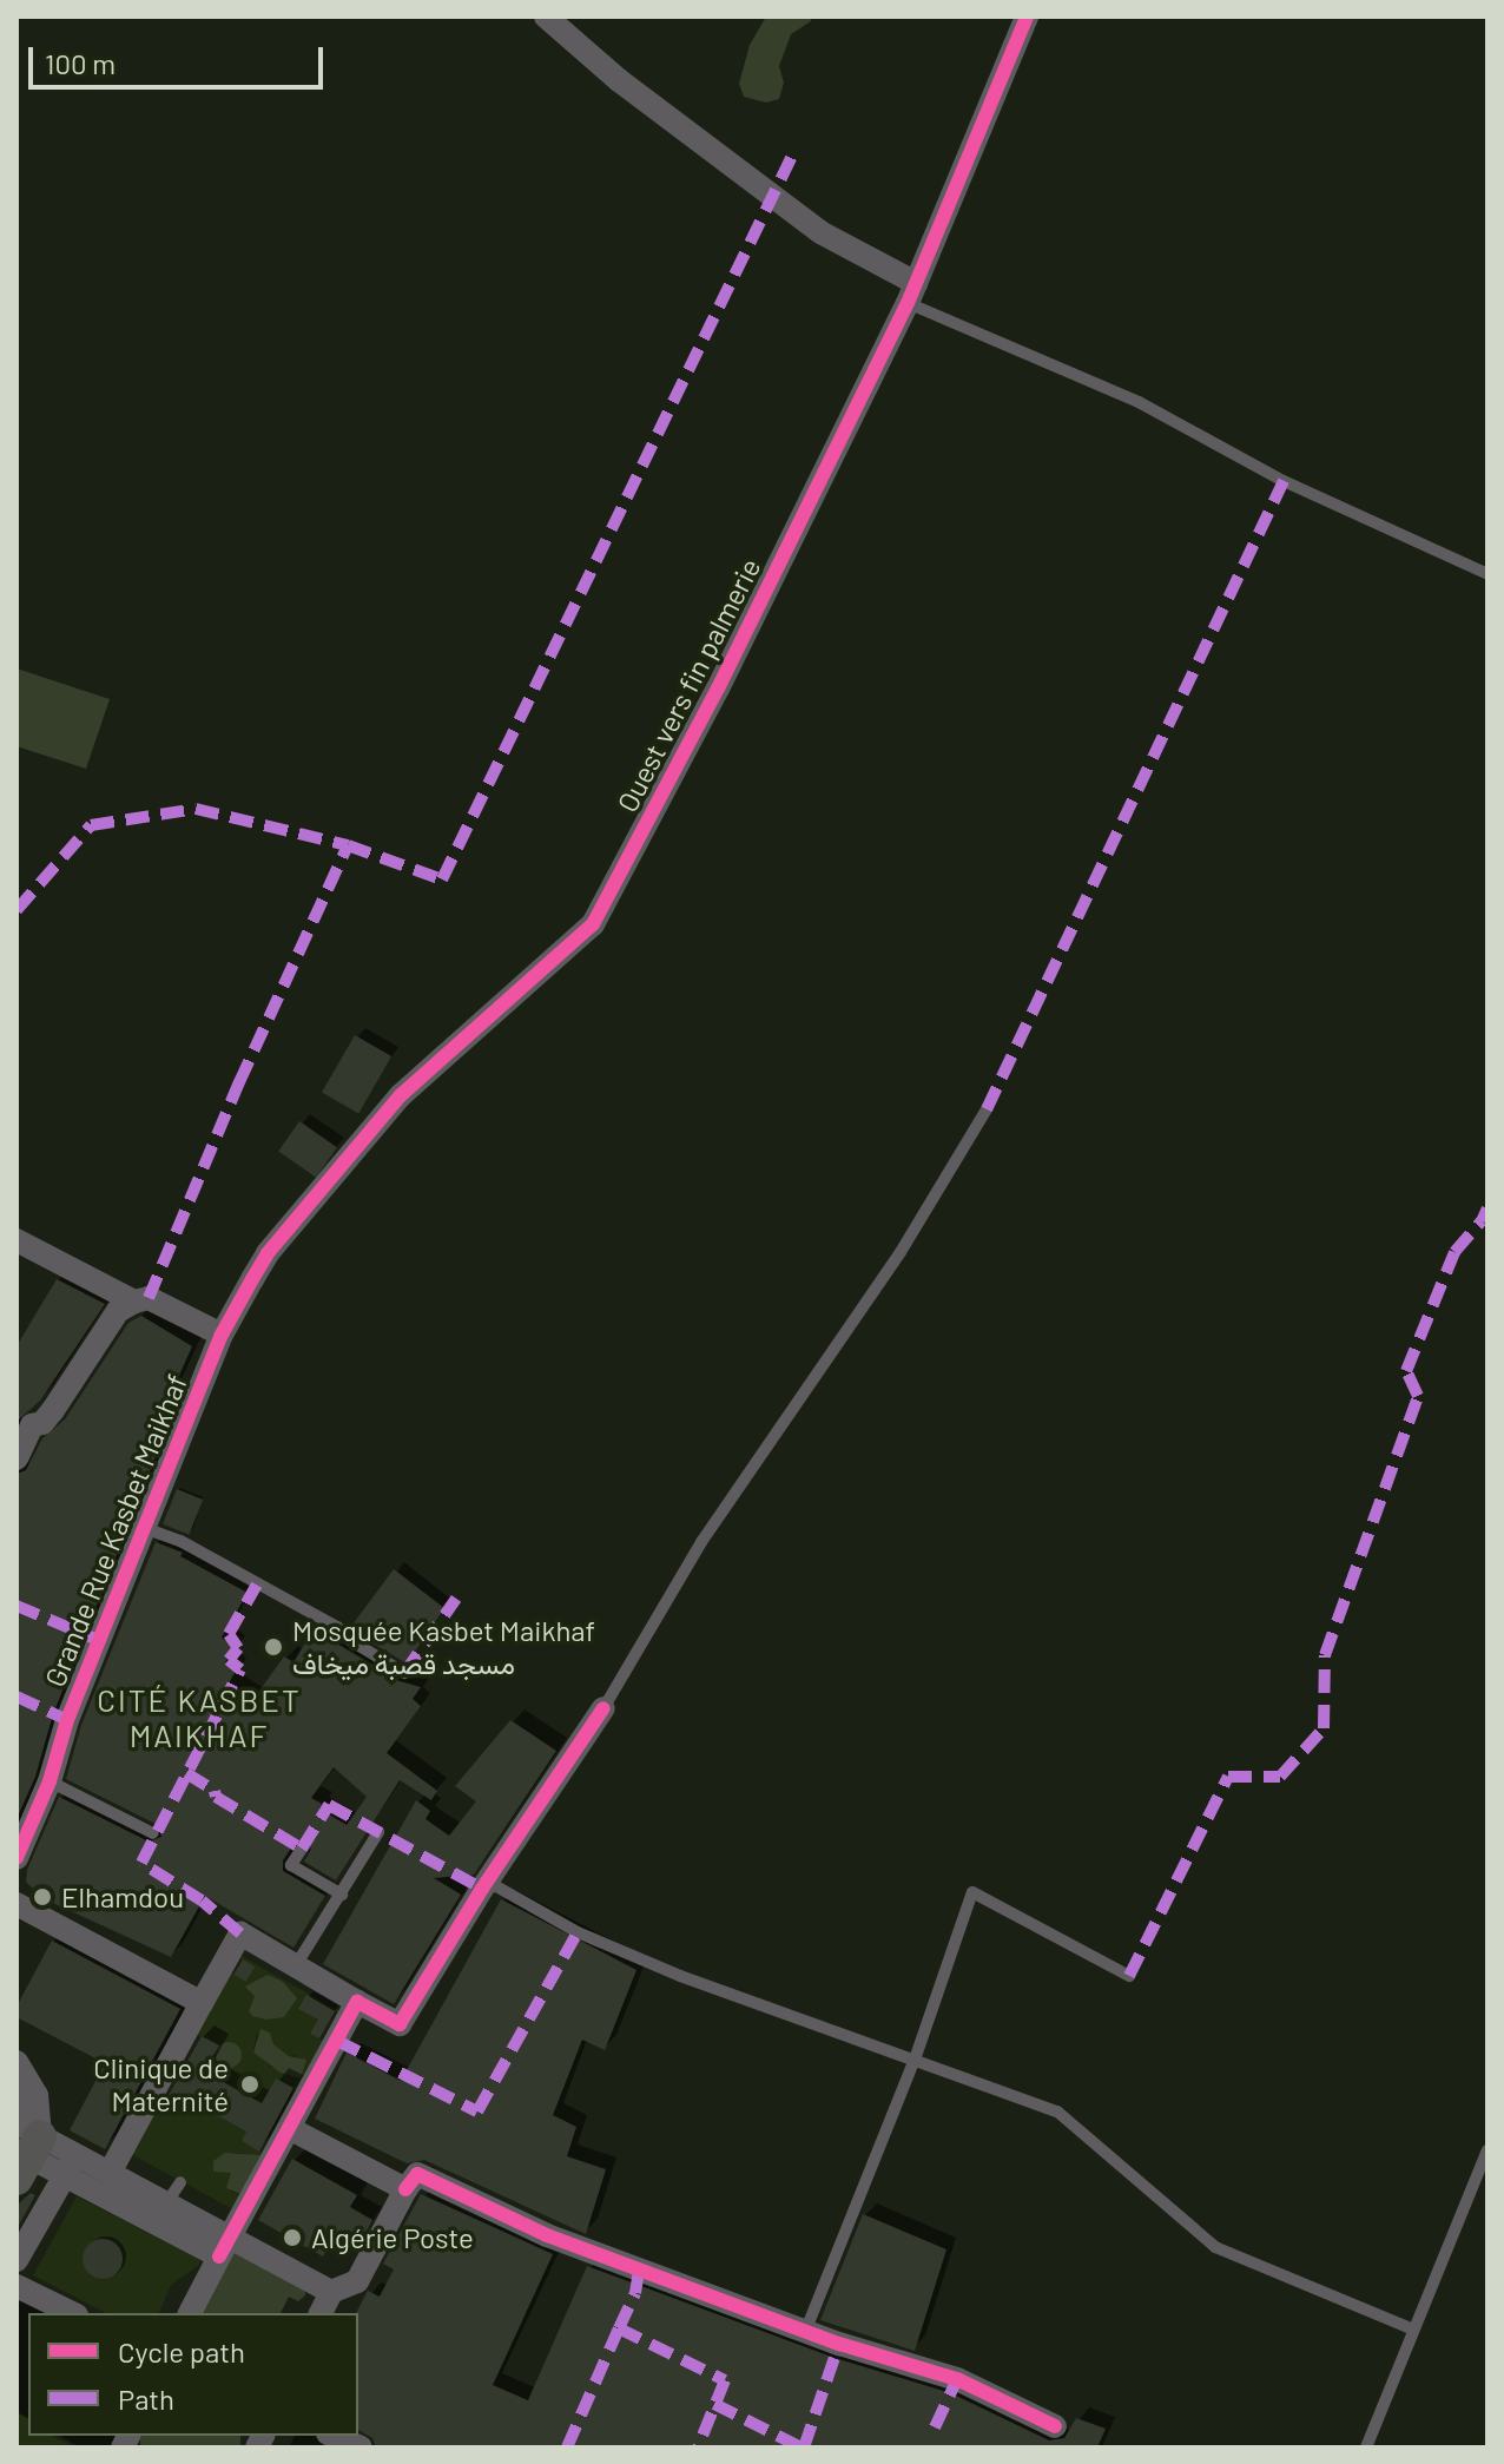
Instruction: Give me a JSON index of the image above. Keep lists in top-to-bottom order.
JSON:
{
  "streets": {
    "street": ["Ouest vers fin palmerie", "Grande Rue Kasbet Maikhaf"]
  },
  "crossings": [
    ["Ouest vers fin palmerie", "Grande Rue Kasbet Maikhaf"]
  ],
  "districts": ["CITÉ KASBET MAIKHAF"],
  "places": [
    "Mosquée Kasbet Maikhaf مسجد قصبة ميخاف",
    "Elhamdou",
    "Clinique de Maternité",
    "Algérie Poste"
  ],
  "legend": ["Cycle path", "Path"],
  "scale_bar": "100 m"
}
